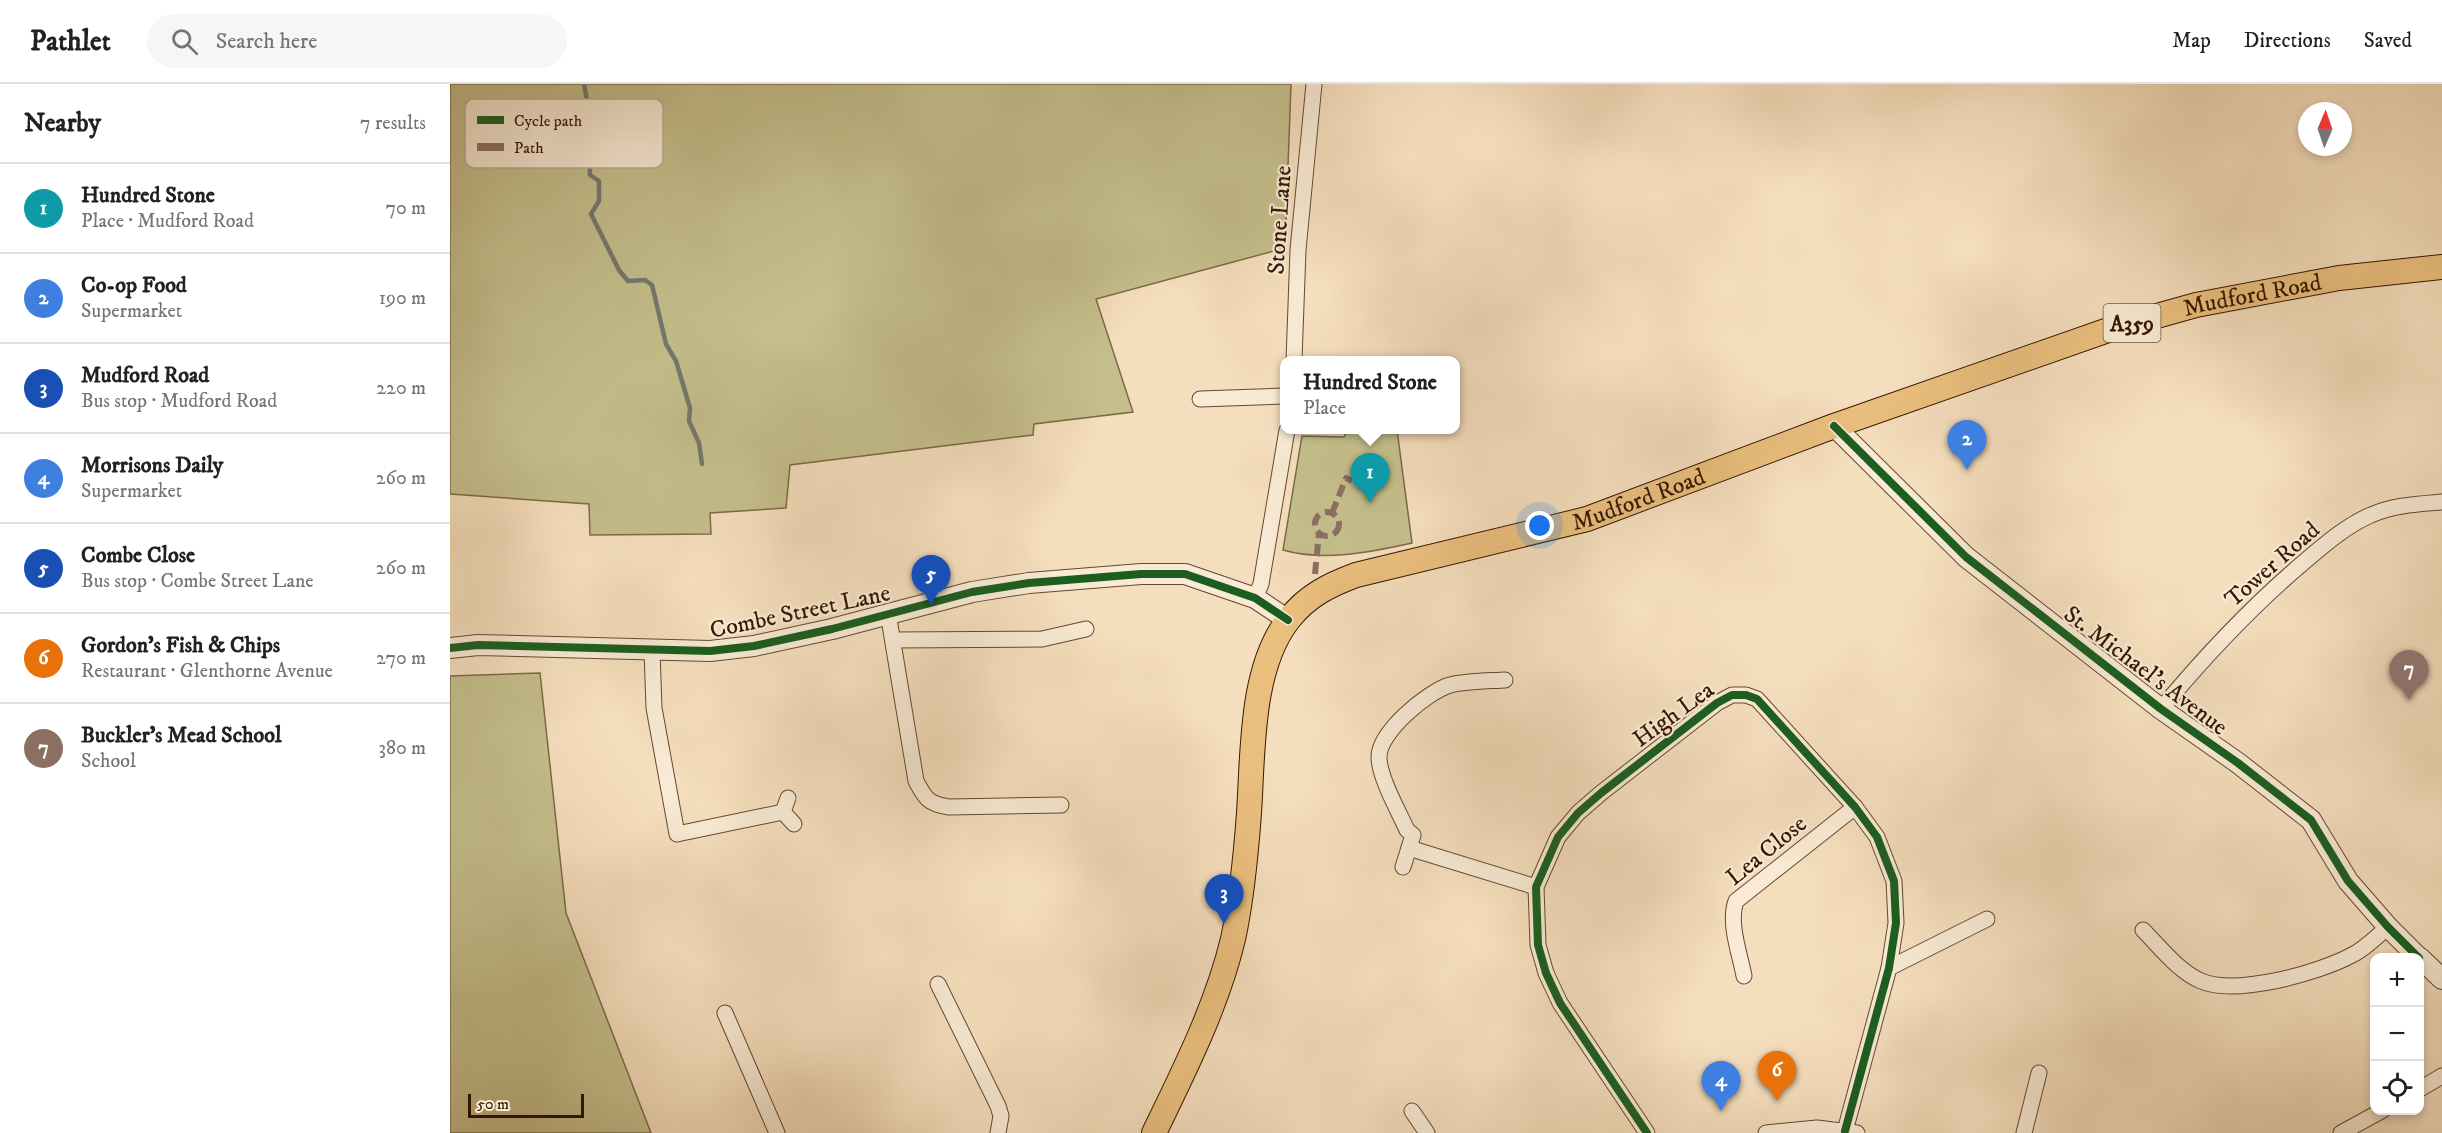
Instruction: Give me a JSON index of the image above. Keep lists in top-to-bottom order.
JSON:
{
  "streets": {
    "main road": ["Mudford Road", "A359"],
    "street": [
      "Stone Lane",
      "Tower Road",
      "Combe Street Lane",
      "St. Michael's Avenue",
      "High Lea",
      "Lea Close"
    ]
  },
  "crossings": [
    ["Mudford Road", "Combe Street Lane"],
    ["Mudford Road", "St. Michael's Avenue"],
    ["Tower Road", "St. Michael's Avenue"],
    ["High Lea", "Lea Close"]
  ],
  "legend": ["Cycle path", "Path"],
  "scale_bar": "50 m",
  "north": "top",
  "page": {
    "header": "Pathlet",
    "search": "Search here",
    "nav": ["Map", "Directions", "Saved"],
    "heading": ["Nearby", "7 results"],
    "list": [
      {
        "mark": "1",
        "name": "Hundred Stone",
        "note": "Place · Mudford Road",
        "value": "70 m"
      },
      {
        "mark": "2",
        "name": "Co-op Food",
        "note": "Supermarket",
        "value": "190 m"
      },
      {
        "mark": "3",
        "name": "Mudford Road",
        "note": "Bus stop · Mudford Road",
        "value": "220 m"
      },
      {
        "mark": "4",
        "name": "Morrisons Daily",
        "note": "Supermarket",
        "value": "260 m"
      },
      {
        "mark": "5",
        "name": "Combe Close",
        "note": "Bus stop · Combe Street Lane",
        "value": "260 m"
      },
      {
        "mark": "6",
        "name": "Gordon's Fish & Chips",
        "note": "Restaurant · Glenthorne Avenue",
        "value": "270 m"
      },
      {
        "mark": "7",
        "name": "Buckler's Mead School",
        "note": "School",
        "value": "380 m"
      }
    ],
    "popup": ["Hundred Stone", "Place"],
    "pins": [
      "2",
      "1",
      "5",
      "7",
      "3",
      "6",
      "4"
    ],
    "map_buttons": ["+", "−"],
    "scale": "50 m"
  }
}
